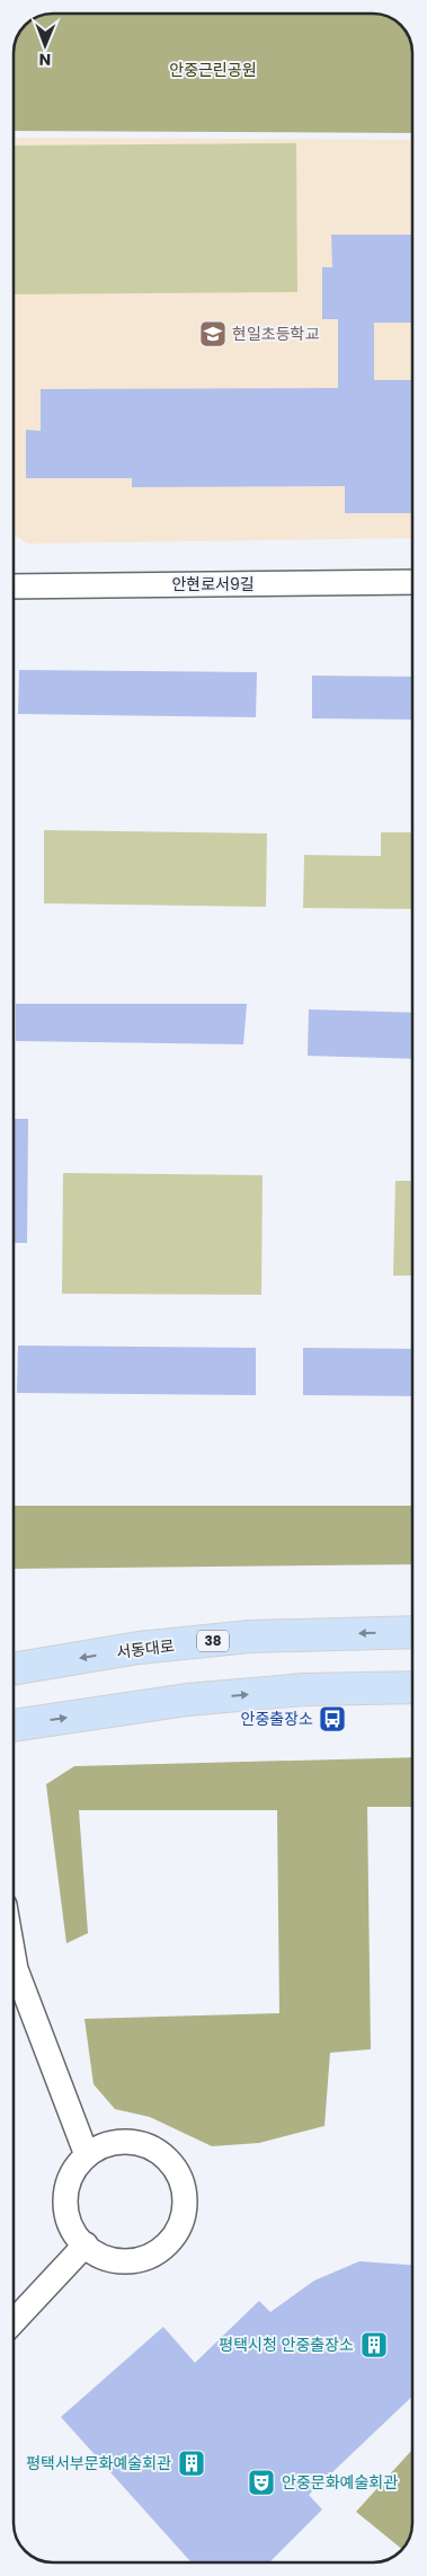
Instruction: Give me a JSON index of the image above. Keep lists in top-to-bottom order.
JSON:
{
  "streets": {
    "main road": ["38", "서동대로"],
    "street": ["안현로서9길"]
  },
  "parks": ["안중근린공원"],
  "places": {
    "school or university": ["현일초등학교"],
    "bus stop": ["안중출장소"],
    "building": ["평택시청 안중출장소", "평택서부문화예술회관"],
    "theatre": ["안중문화예술회관"]
  },
  "north": "bottom"
}
